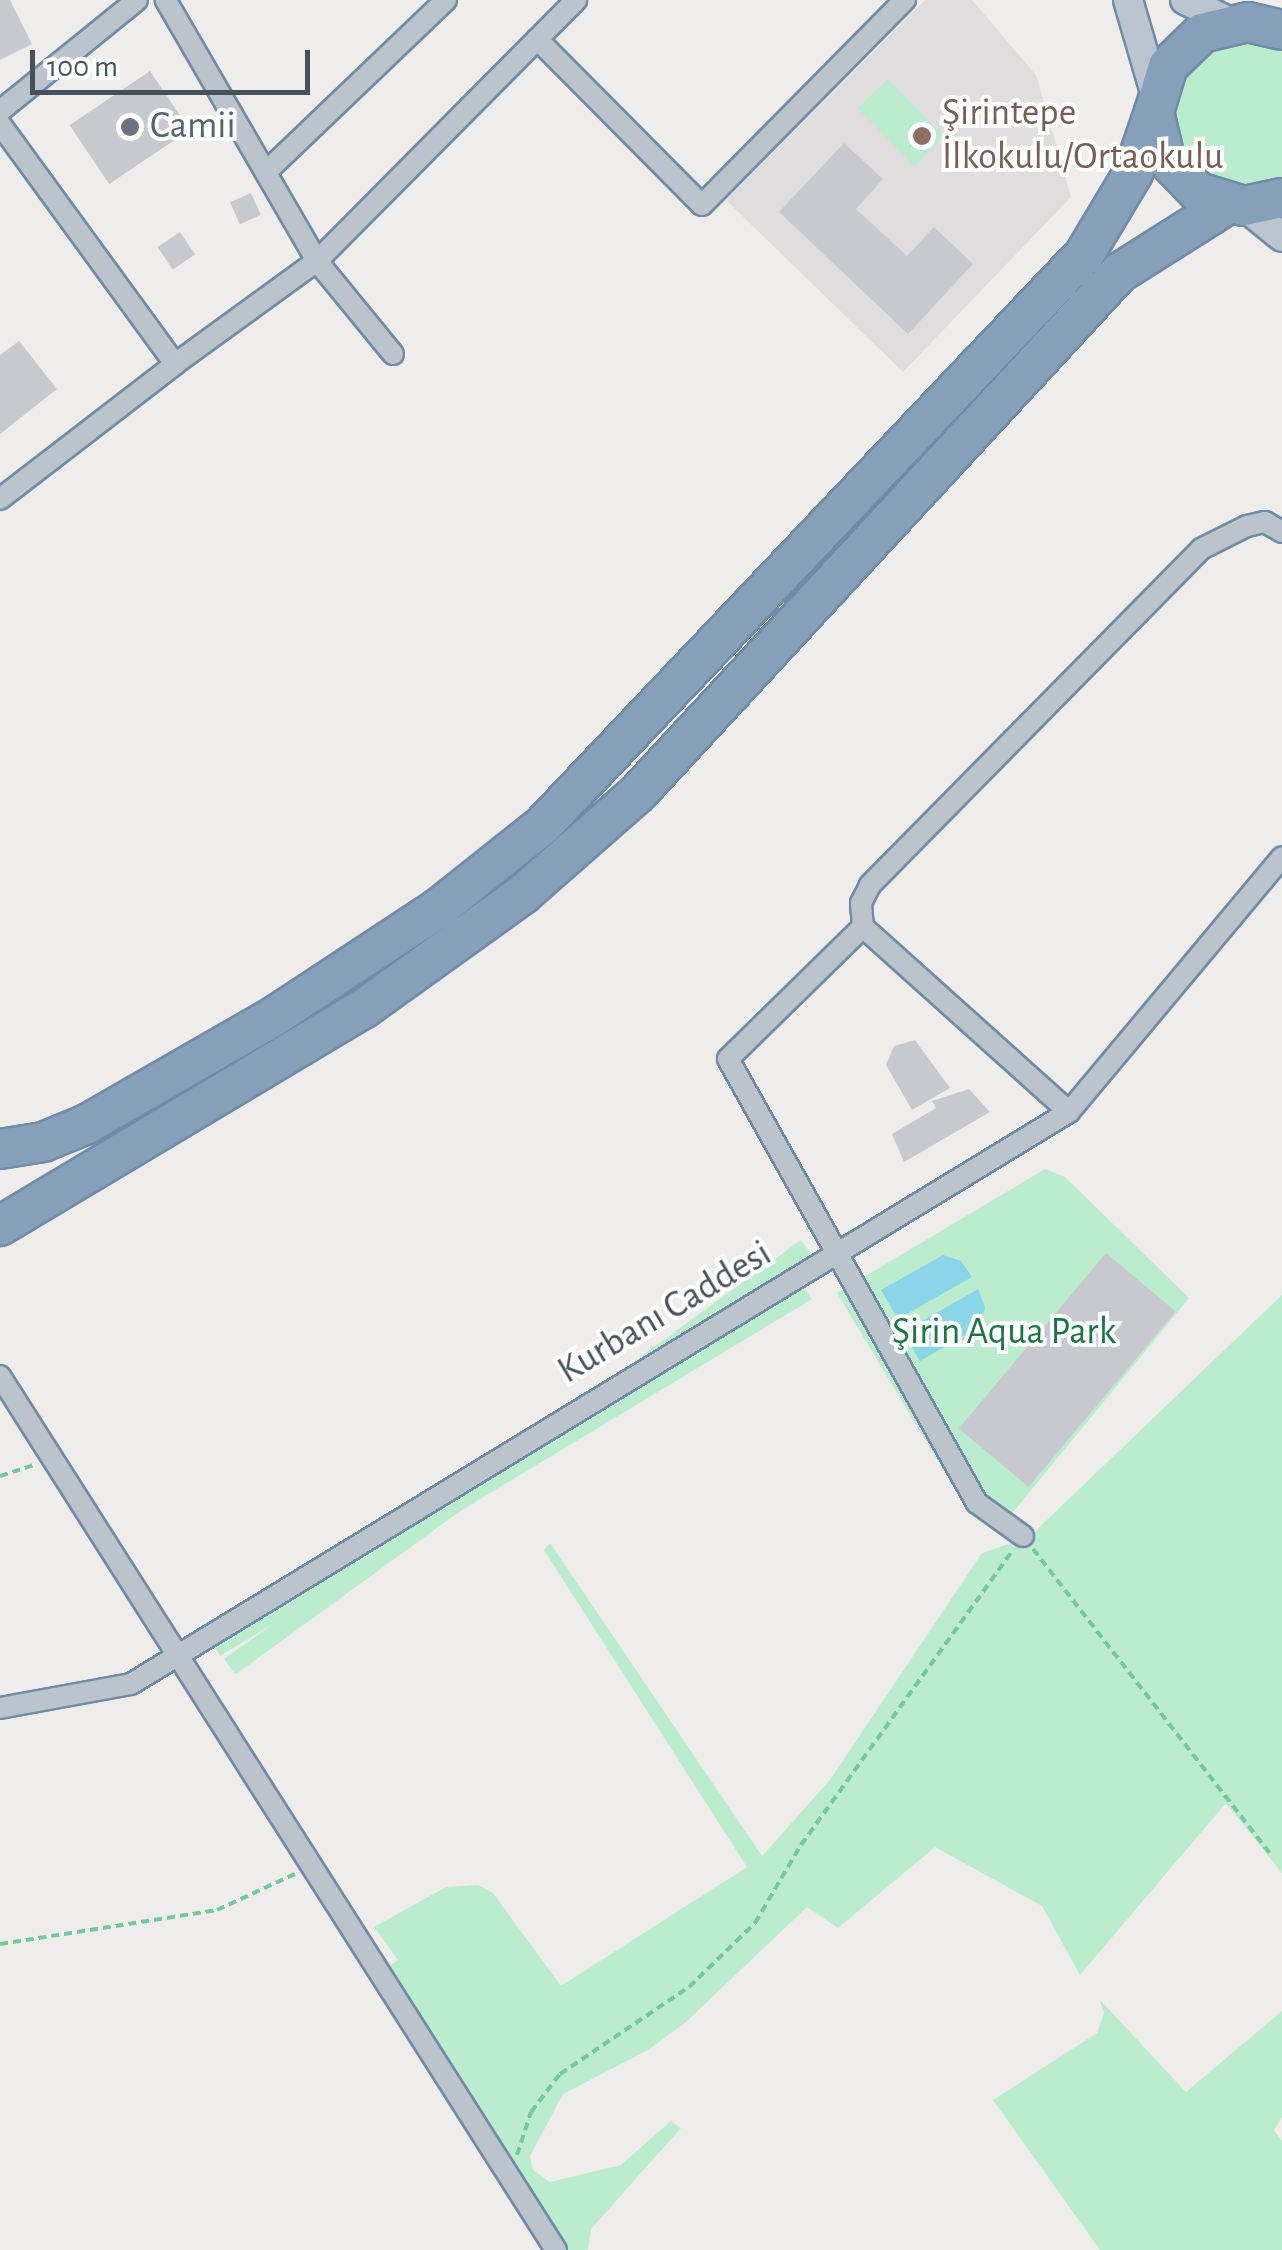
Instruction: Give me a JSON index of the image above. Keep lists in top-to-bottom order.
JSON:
{
  "streets": {
    "street": ["Kurbanı Caddesi"]
  },
  "parks": ["Şirin Aqua Park"],
  "places": ["Camii", "Şirintepe İlkokulu/Ortaokulu"],
  "scale_bar": "100 m"
}
